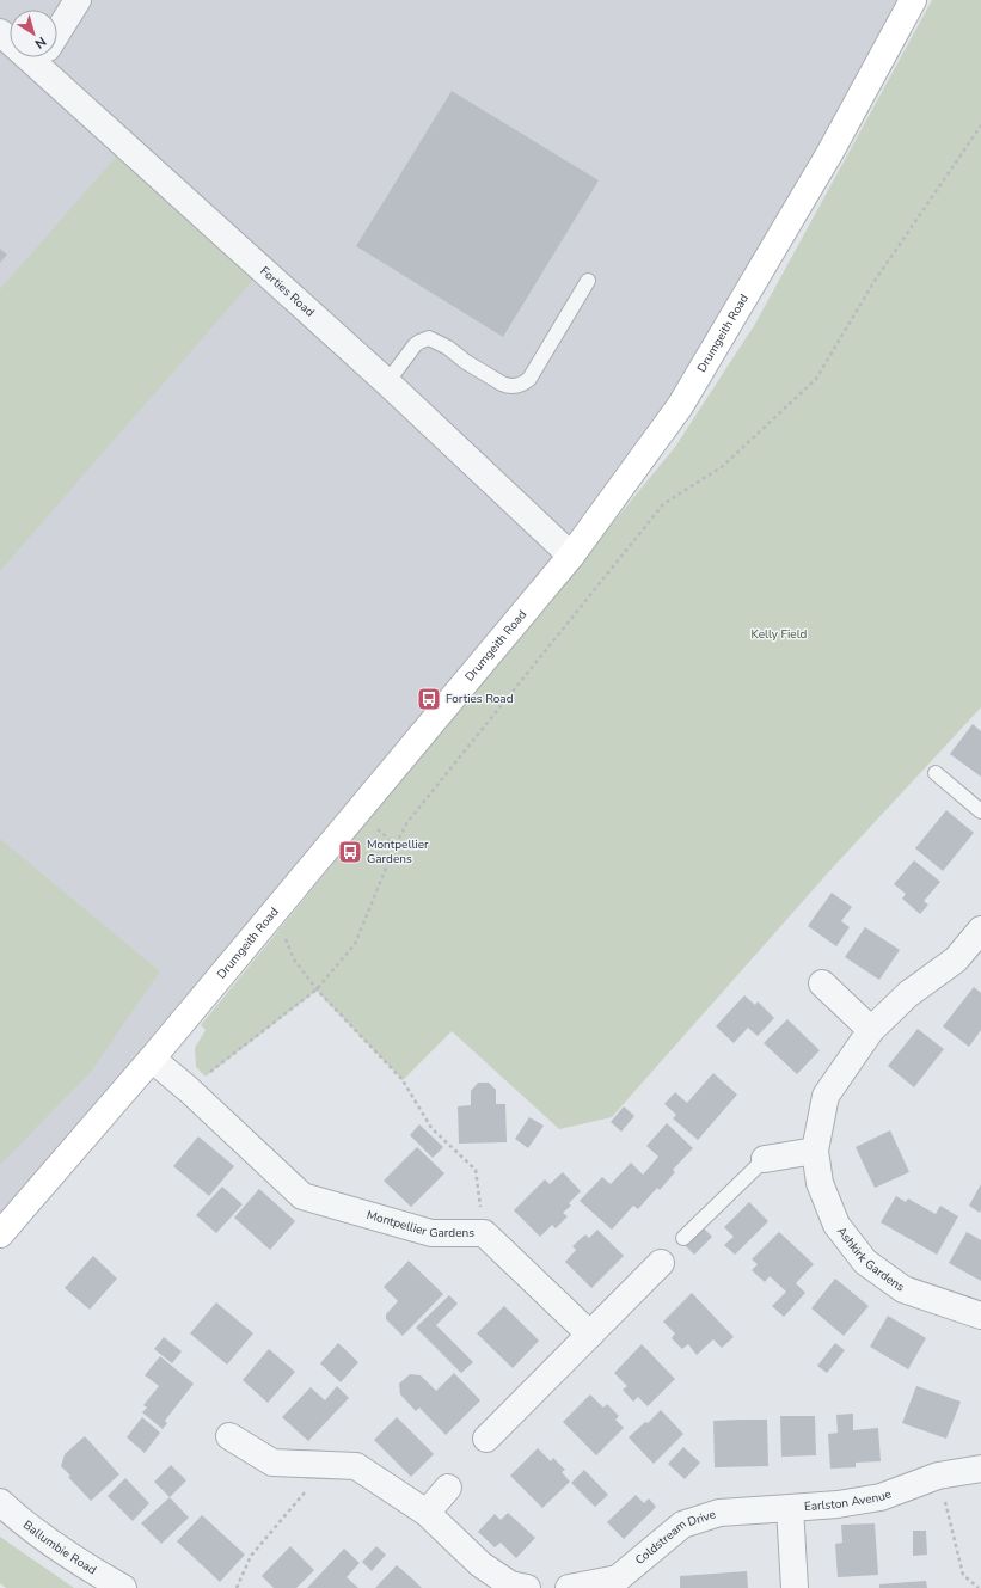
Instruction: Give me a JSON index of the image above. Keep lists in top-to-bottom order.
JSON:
{
  "streets": {
    "main road": ["Drumgeith Road"],
    "street": [
      "Forties Road",
      "Montpellier Gardens",
      "Ashkirk Gardens",
      "Earlston Avenue",
      "Coldstream Drive",
      "Ballumbie Road"
    ]
  },
  "crossings": [
    ["Forties Road", "Drumgeith Road"],
    ["Drumgeith Road", "Montpellier Gardens"],
    ["Earlston Avenue", "Coldstream Drive"]
  ],
  "parks": ["Kelly Field"],
  "places": {
    "bus stop": ["Forties Road", "Montpellier Gardens"]
  },
  "north": "bottom right"
}
